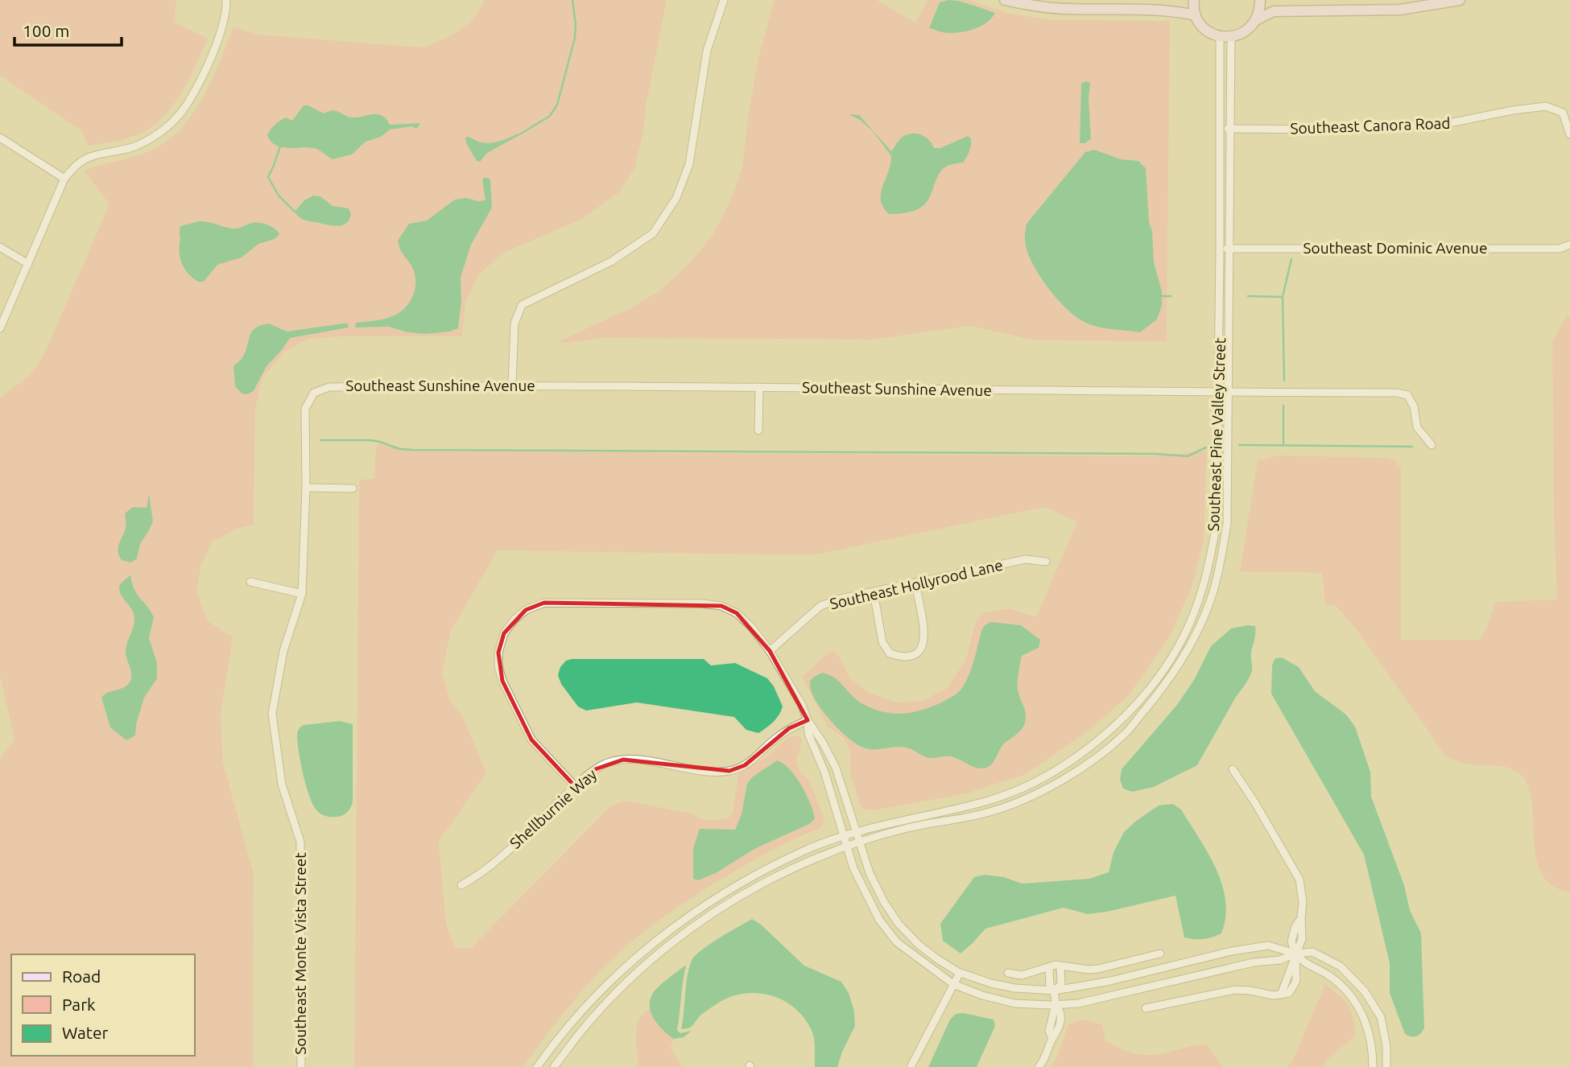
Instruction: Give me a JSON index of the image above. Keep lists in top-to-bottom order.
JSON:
{
  "streets": {
    "street": [
      "Southeast Canora Road",
      "Southeast Dominic Avenue",
      "Southeast Sunshine Avenue",
      "Southeast Pine Valley Street",
      "Southeast Hollyrood Lane",
      "Shellburnie Way",
      "Southeast Monte Vista Street"
    ]
  },
  "crossings": [
    ["Southeast Canora Road", "Southeast Pine Valley Street"],
    ["Southeast Dominic Avenue", "Southeast Pine Valley Street"],
    ["Southeast Sunshine Avenue", "Southeast Pine Valley Street"],
    ["Southeast Sunshine Avenue", "Southeast Monte Vista Street"]
  ],
  "legend": ["Road", "Park", "Water"],
  "scale_bar": "100 m"
}
